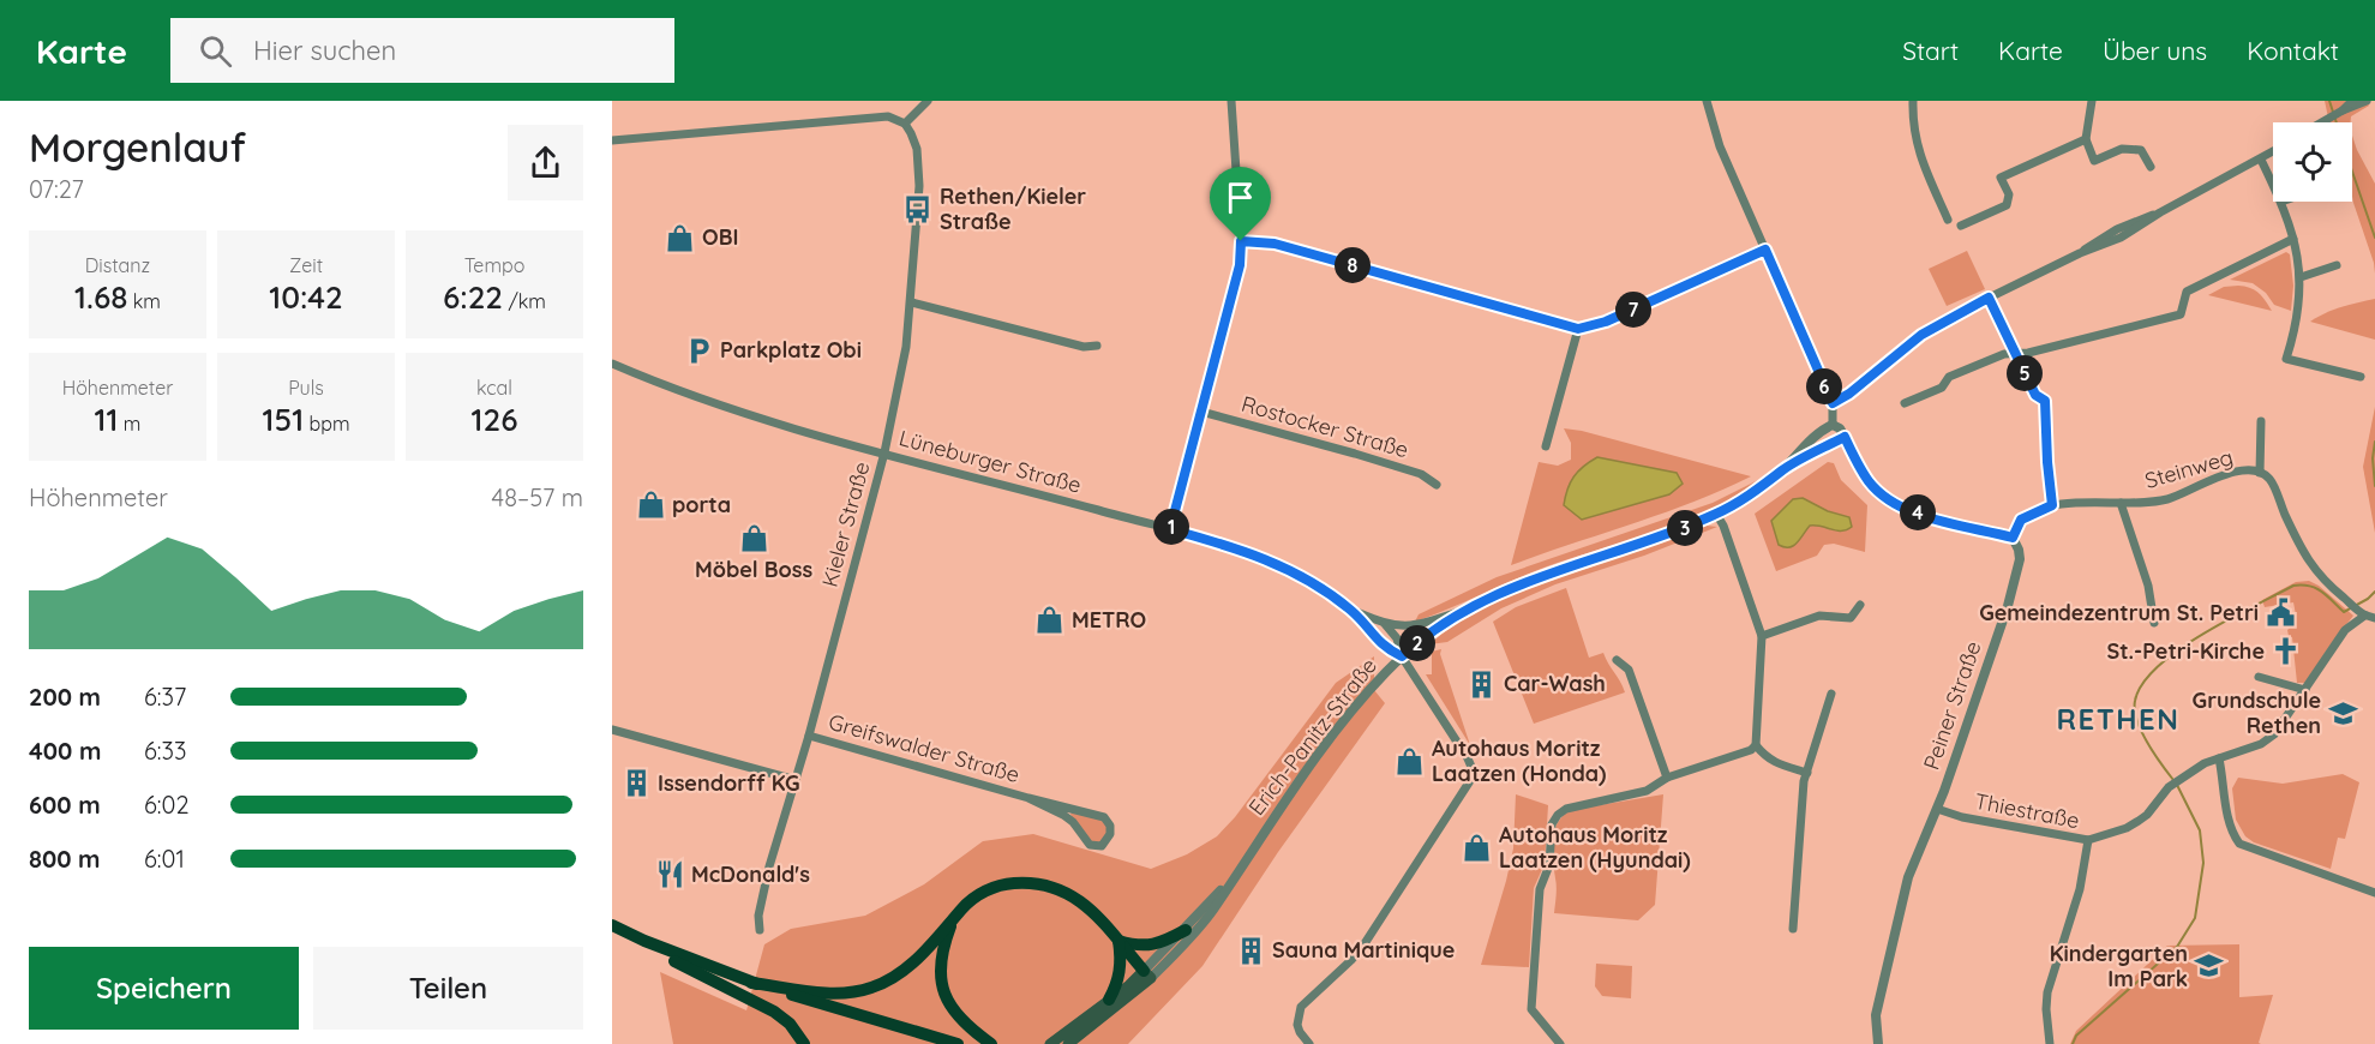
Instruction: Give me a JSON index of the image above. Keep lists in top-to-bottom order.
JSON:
{
  "streets": {
    "main road": ["Erich-Panitz-Straße"],
    "street": [
      "Rostocker Straße",
      "Lüneburger Straße",
      "Steinweg",
      "Kieler Straße",
      "Peiner Straße",
      "Greifswalder Straße",
      "Thiestraße"
    ]
  },
  "crossings": [
    ["Lüneburger Straße", "Kieler Straße"],
    ["Lüneburger Straße", "Erich-Panitz-Straße"],
    ["Steinweg", "Peiner Straße"],
    ["Steinweg", "Thiestraße"],
    ["Kieler Straße", "Greifswalder Straße"],
    ["Peiner Straße", "Thiestraße"]
  ],
  "districts": ["RETHEN"],
  "places": {
    "bus stop": ["Rethen/Kieler Straße"],
    "shop": [
      "OBI",
      "porta",
      "Möbel Boss",
      "METRO",
      "Autohaus Moritz Laatzen (Honda)",
      "Autohaus Moritz Laatzen (Hyundai)"
    ],
    "parking": ["Parkplatz Obi"],
    "public building": ["Gemeindezentrum St. Petri"],
    "church": ["St.-Petri-Kirche"],
    "building": ["Car-Wash", "Issendorff KG", "Sauna Martinique"],
    "school or university": ["Grundschule Rethen", "Kindergarten Im Park"],
    "restaurant": ["McDonald's"]
  },
  "page": {
    "header": "Karte",
    "search": "Hier suchen",
    "nav": [
      "Start",
      "Karte",
      "Über uns",
      "Kontakt"
    ],
    "heading": ["Morgenlauf", "07:27"],
    "stats": [
      ["Distanz", "1.68 km"],
      ["Zeit", "10:42"],
      ["Tempo", "6:22 /km"],
      ["Höhenmeter", "11 m"],
      ["Puls", "151 bpm"],
      ["kcal", "126"]
    ],
    "pins": [
      "8",
      "7",
      "5",
      "6",
      "4",
      "1",
      "3",
      "2"
    ],
    "chart": ["Höhenmeter", "48–57 m"],
    "list": [
      {
        "name": "200 m",
        "note": "6:37"
      },
      {
        "name": "400 m",
        "note": "6:33"
      },
      {
        "name": "600 m",
        "note": "6:02"
      },
      {
        "name": "800 m",
        "note": "6:01"
      }
    ],
    "buttons": ["Speichern", "Teilen"]
  }
}
